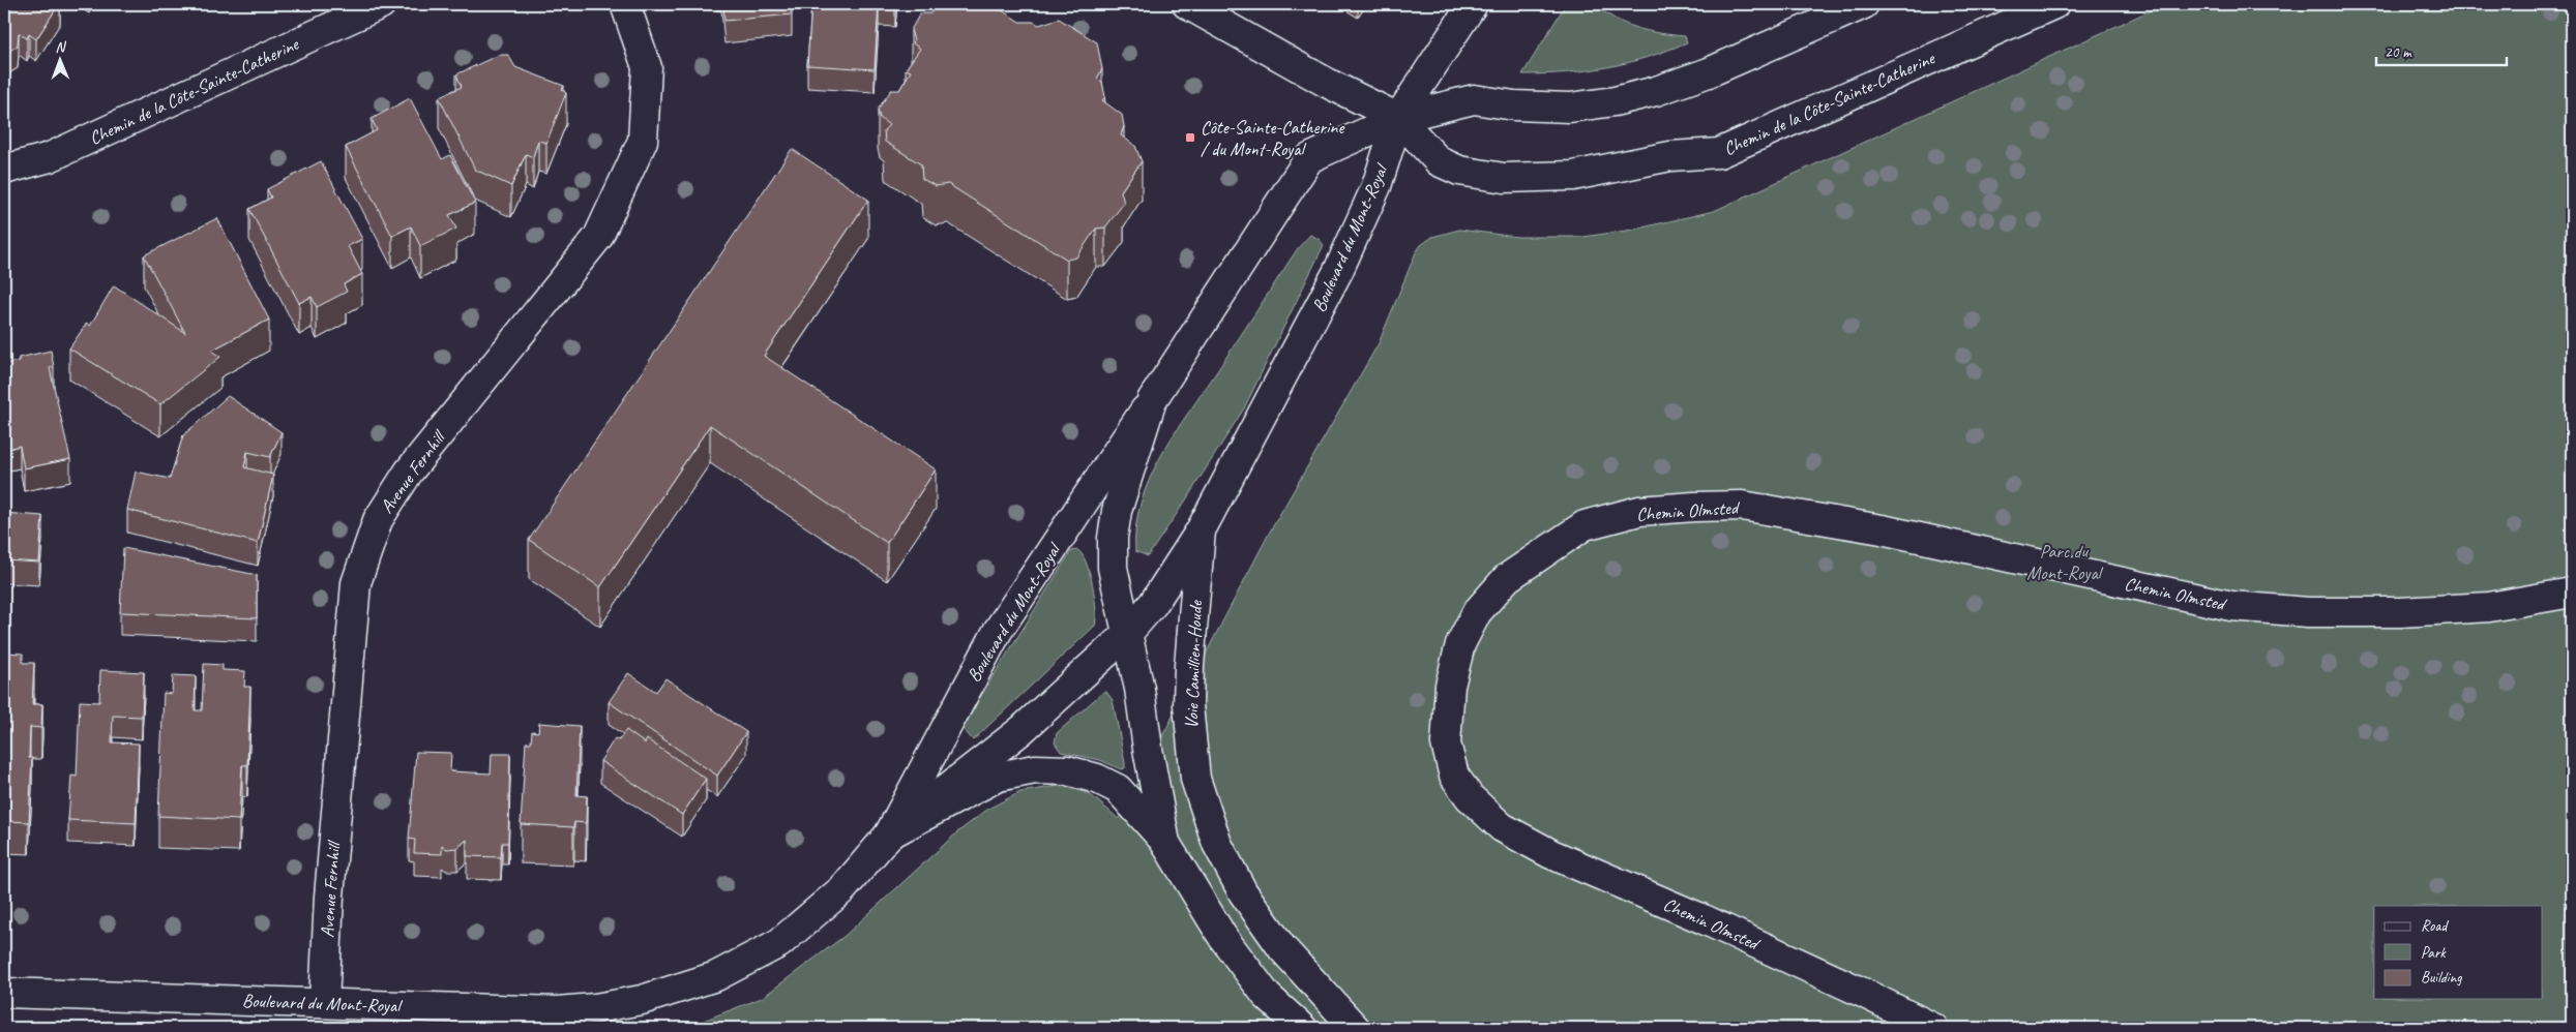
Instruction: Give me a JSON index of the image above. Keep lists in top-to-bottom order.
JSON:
{
  "streets": {
    "street": [
      "Chemin de la Côte-Sainte-Catherine",
      "Boulevard du Mont-Royal",
      "Avenue Fernhill",
      "Chemin Olmsted",
      "Voie Camillien-Houde"
    ]
  },
  "crossings": [
    ["Chemin de la Côte-Sainte-Catherine", "Boulevard du Mont-Royal"],
    ["Boulevard du Mont-Royal", "Avenue Fernhill"],
    ["Boulevard du Mont-Royal", "Voie Camillien-Houde"]
  ],
  "parks": ["Parc du Mont-Royal"],
  "places": {
    "transit": ["Côte-Sainte-Catherine / du Mont-Royal"]
  },
  "legend": ["Road", "Park", "Building"],
  "scale_bar": "20 m",
  "north": "top"
}
